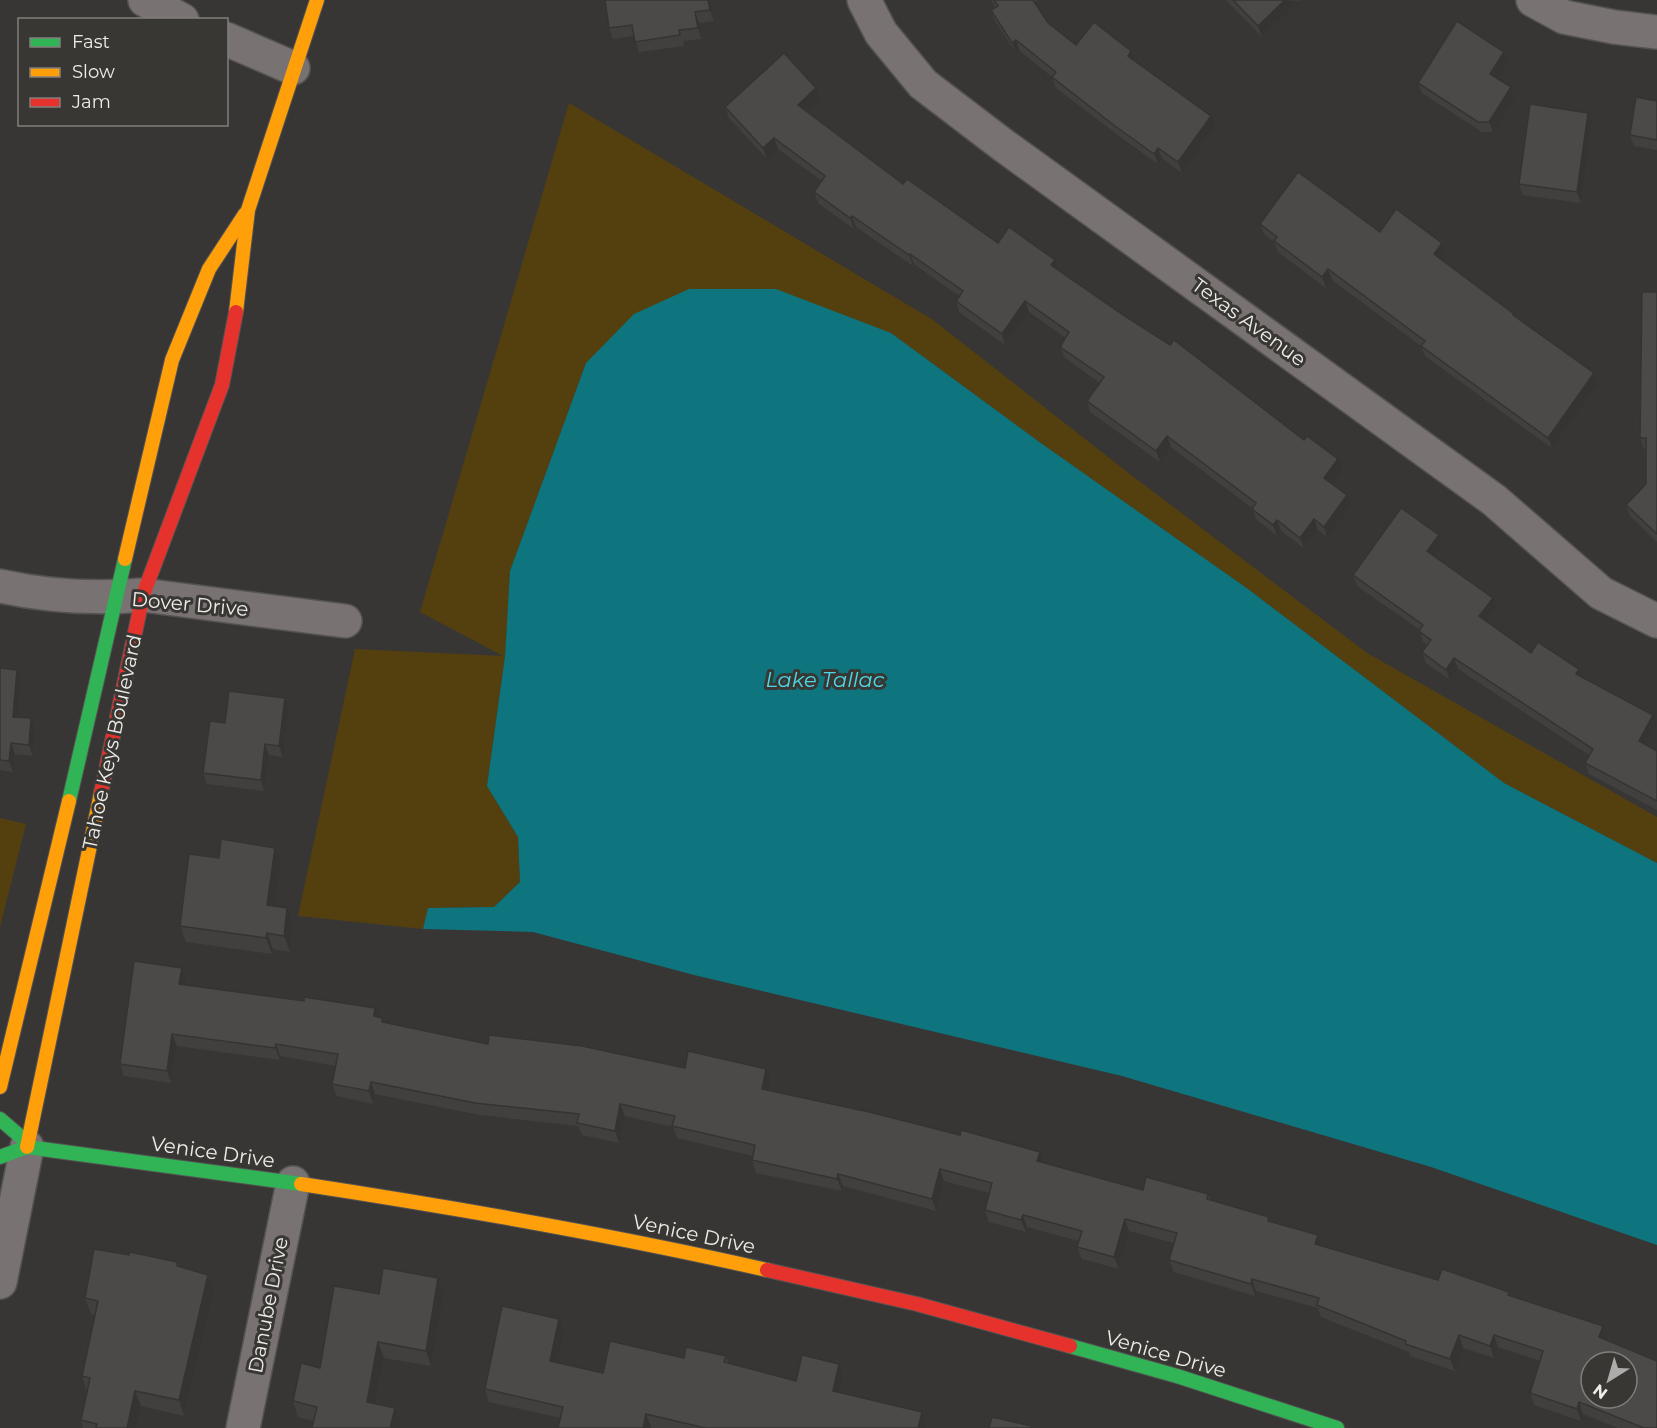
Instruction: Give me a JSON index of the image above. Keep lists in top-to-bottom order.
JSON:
{
  "streets": {
    "street": [
      "Texas Avenue",
      "Dover Drive",
      "Tahoe Keys Boulevard",
      "Venice Drive",
      "Danube Drive"
    ]
  },
  "crossings": [
    ["Dover Drive", "Tahoe Keys Boulevard"],
    ["Tahoe Keys Boulevard", "Venice Drive"],
    ["Venice Drive", "Danube Drive"]
  ],
  "water": ["Lake Tallac"],
  "legend": ["Fast", "Slow", "Jam"],
  "north": "bottom left"
}
